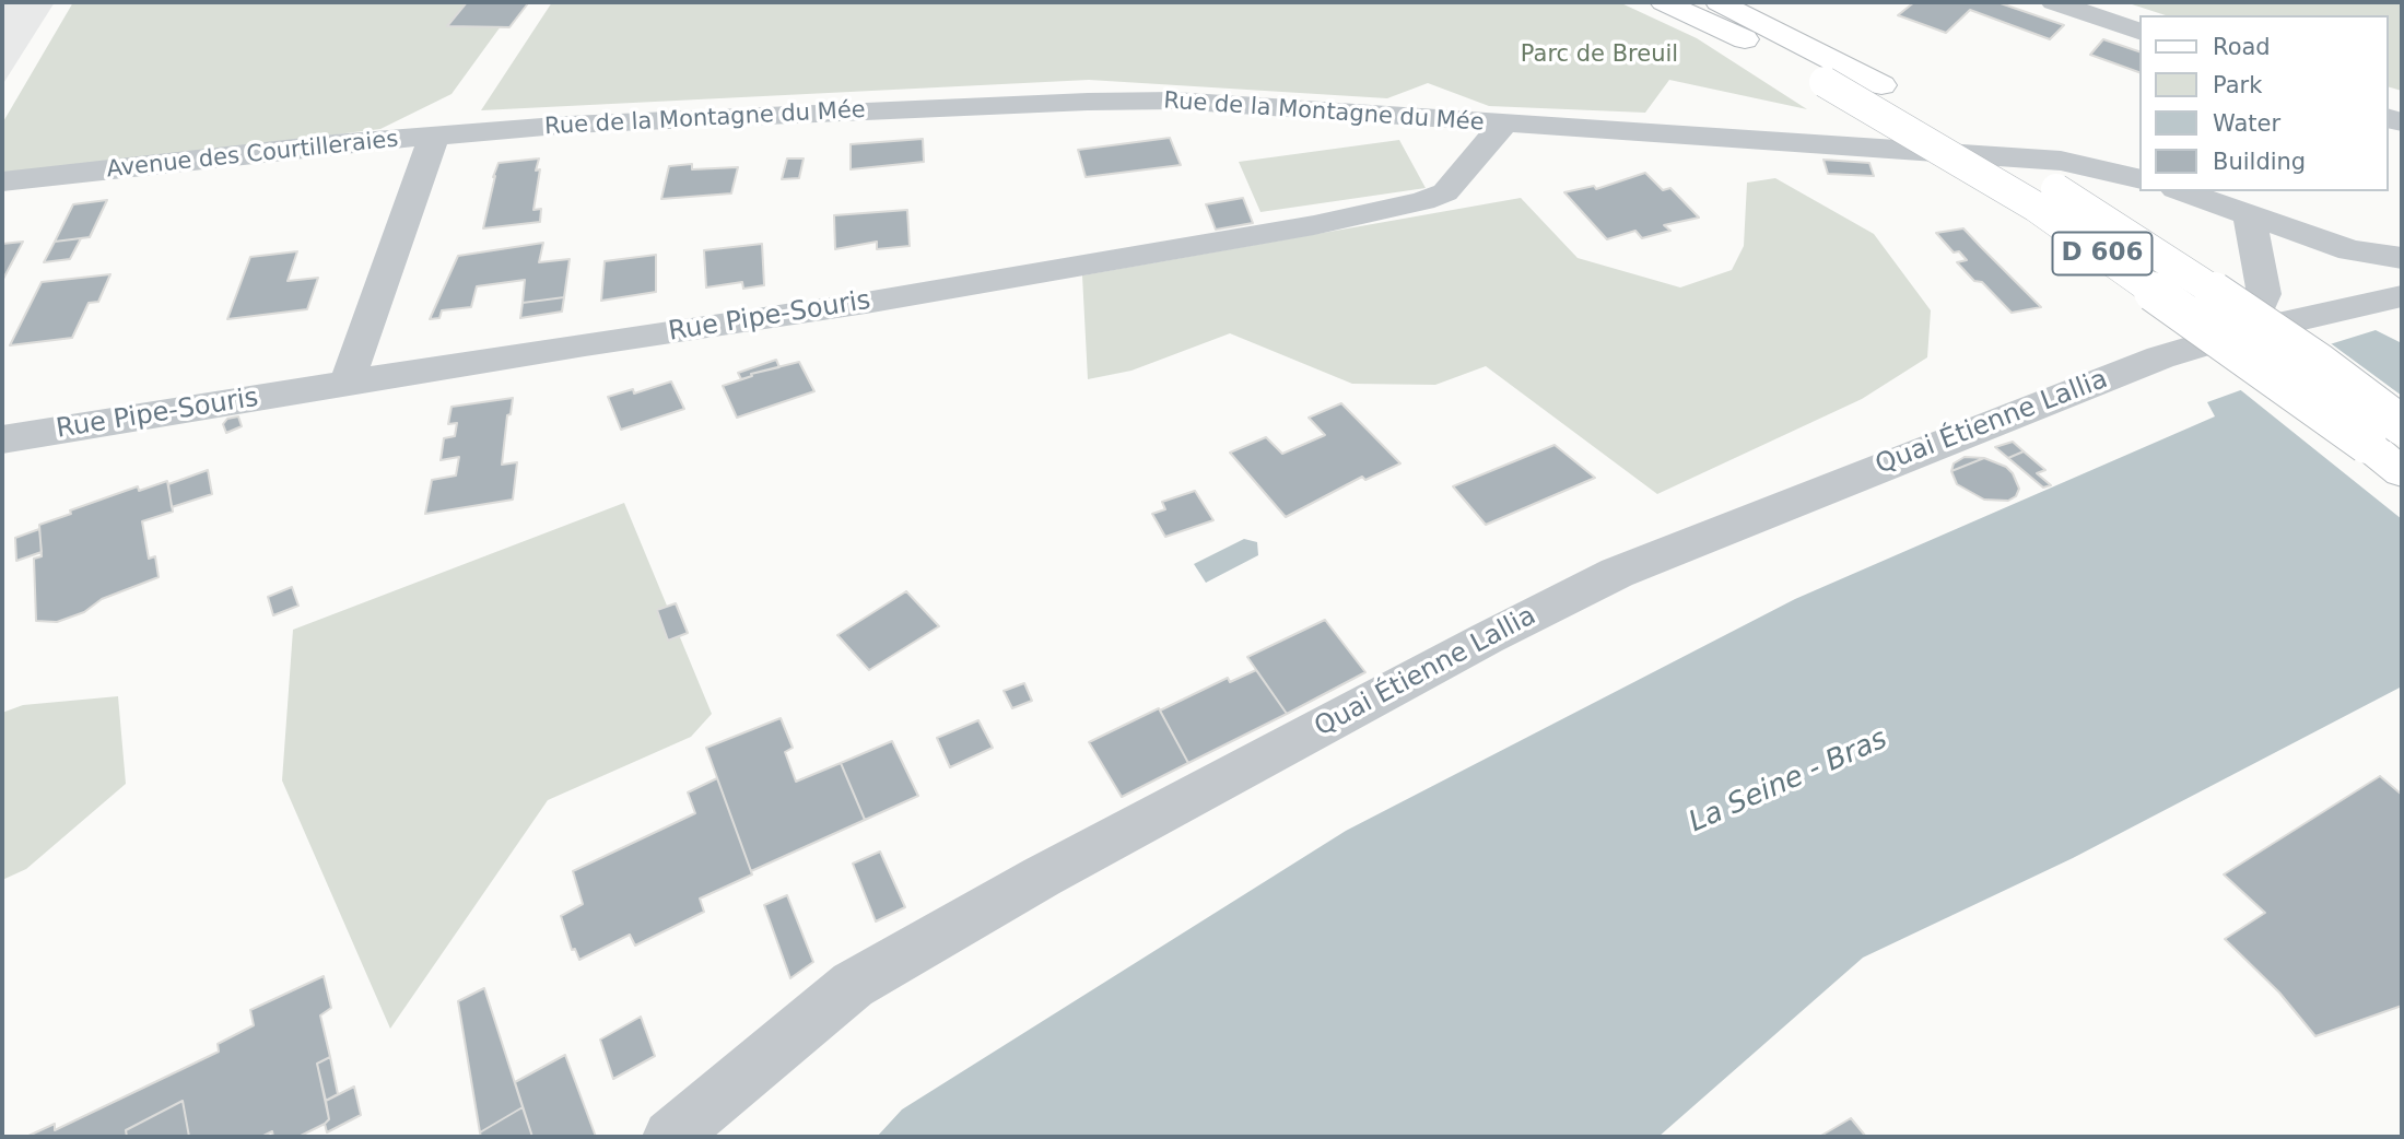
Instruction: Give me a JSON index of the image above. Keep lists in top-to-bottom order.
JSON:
{
  "streets": {
    "main road": ["D 606"],
    "street": [
      "Rue de la Montagne du Mée",
      "Avenue des Courtilleraies",
      "Rue Pipe-Souris",
      "Quai Étienne Lallia"
    ]
  },
  "crossings": [
    ["Rue de la Montagne du Mée", "Avenue des Courtilleraies"],
    ["Rue de la Montagne du Mée", "Rue Pipe-Souris"]
  ],
  "water": ["La Seine - Bras"],
  "parks": ["Parc de Breuil"],
  "legend": [
    "Road",
    "Park",
    "Water",
    "Building"
  ]
}
